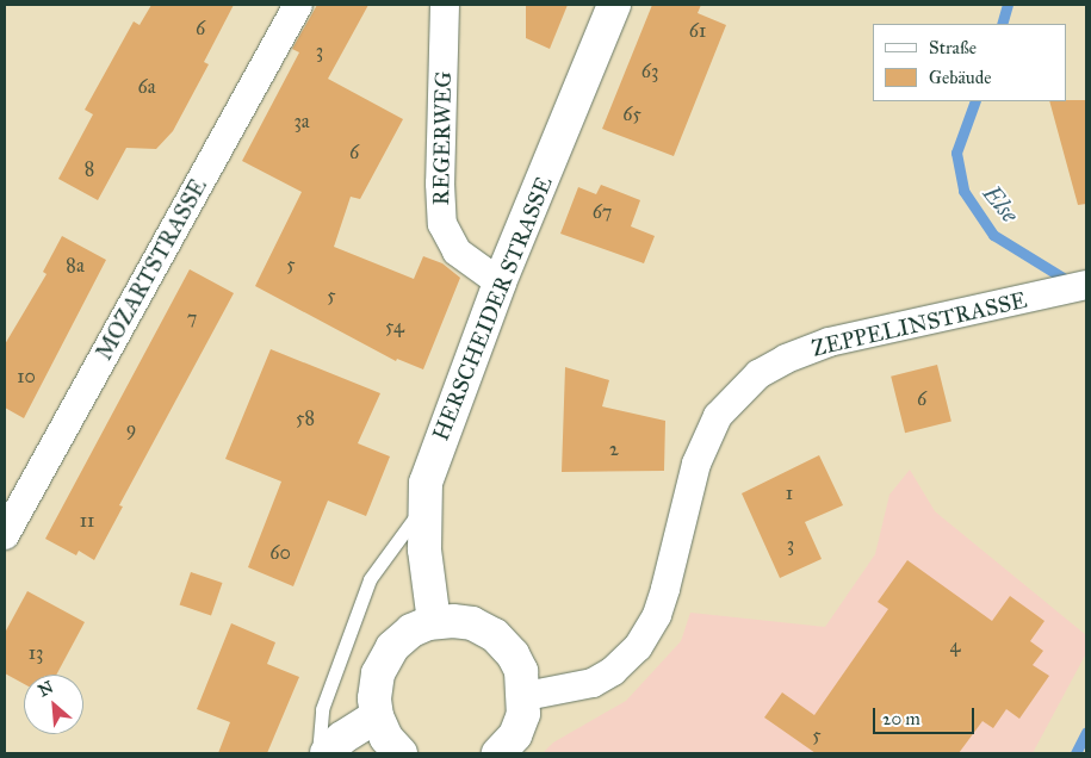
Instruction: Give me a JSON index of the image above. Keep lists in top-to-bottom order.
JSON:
{
  "streets": {
    "main road": ["HERSCHEIDER STRASSE"],
    "street": ["REGERWEG", "MOZARTSTRASSE", "ZEPPELINSTRASSE"]
  },
  "crossings": [
    ["REGERWEG", "HERSCHEIDER STRASSE"]
  ],
  "water": ["Else"],
  "house_numbers": [
    "6",
    "61",
    "3",
    "63",
    "6a",
    "65",
    "3a",
    "6",
    "8",
    "67",
    "5",
    "8a",
    "5",
    "7",
    "54",
    "10",
    "6",
    "58",
    "9",
    "2",
    "1",
    "11",
    "3",
    "60",
    "4",
    "13",
    "5"
  ],
  "legend": ["Straße", "Gebäude"],
  "scale_bar": "20 m",
  "north": "top left"
}
